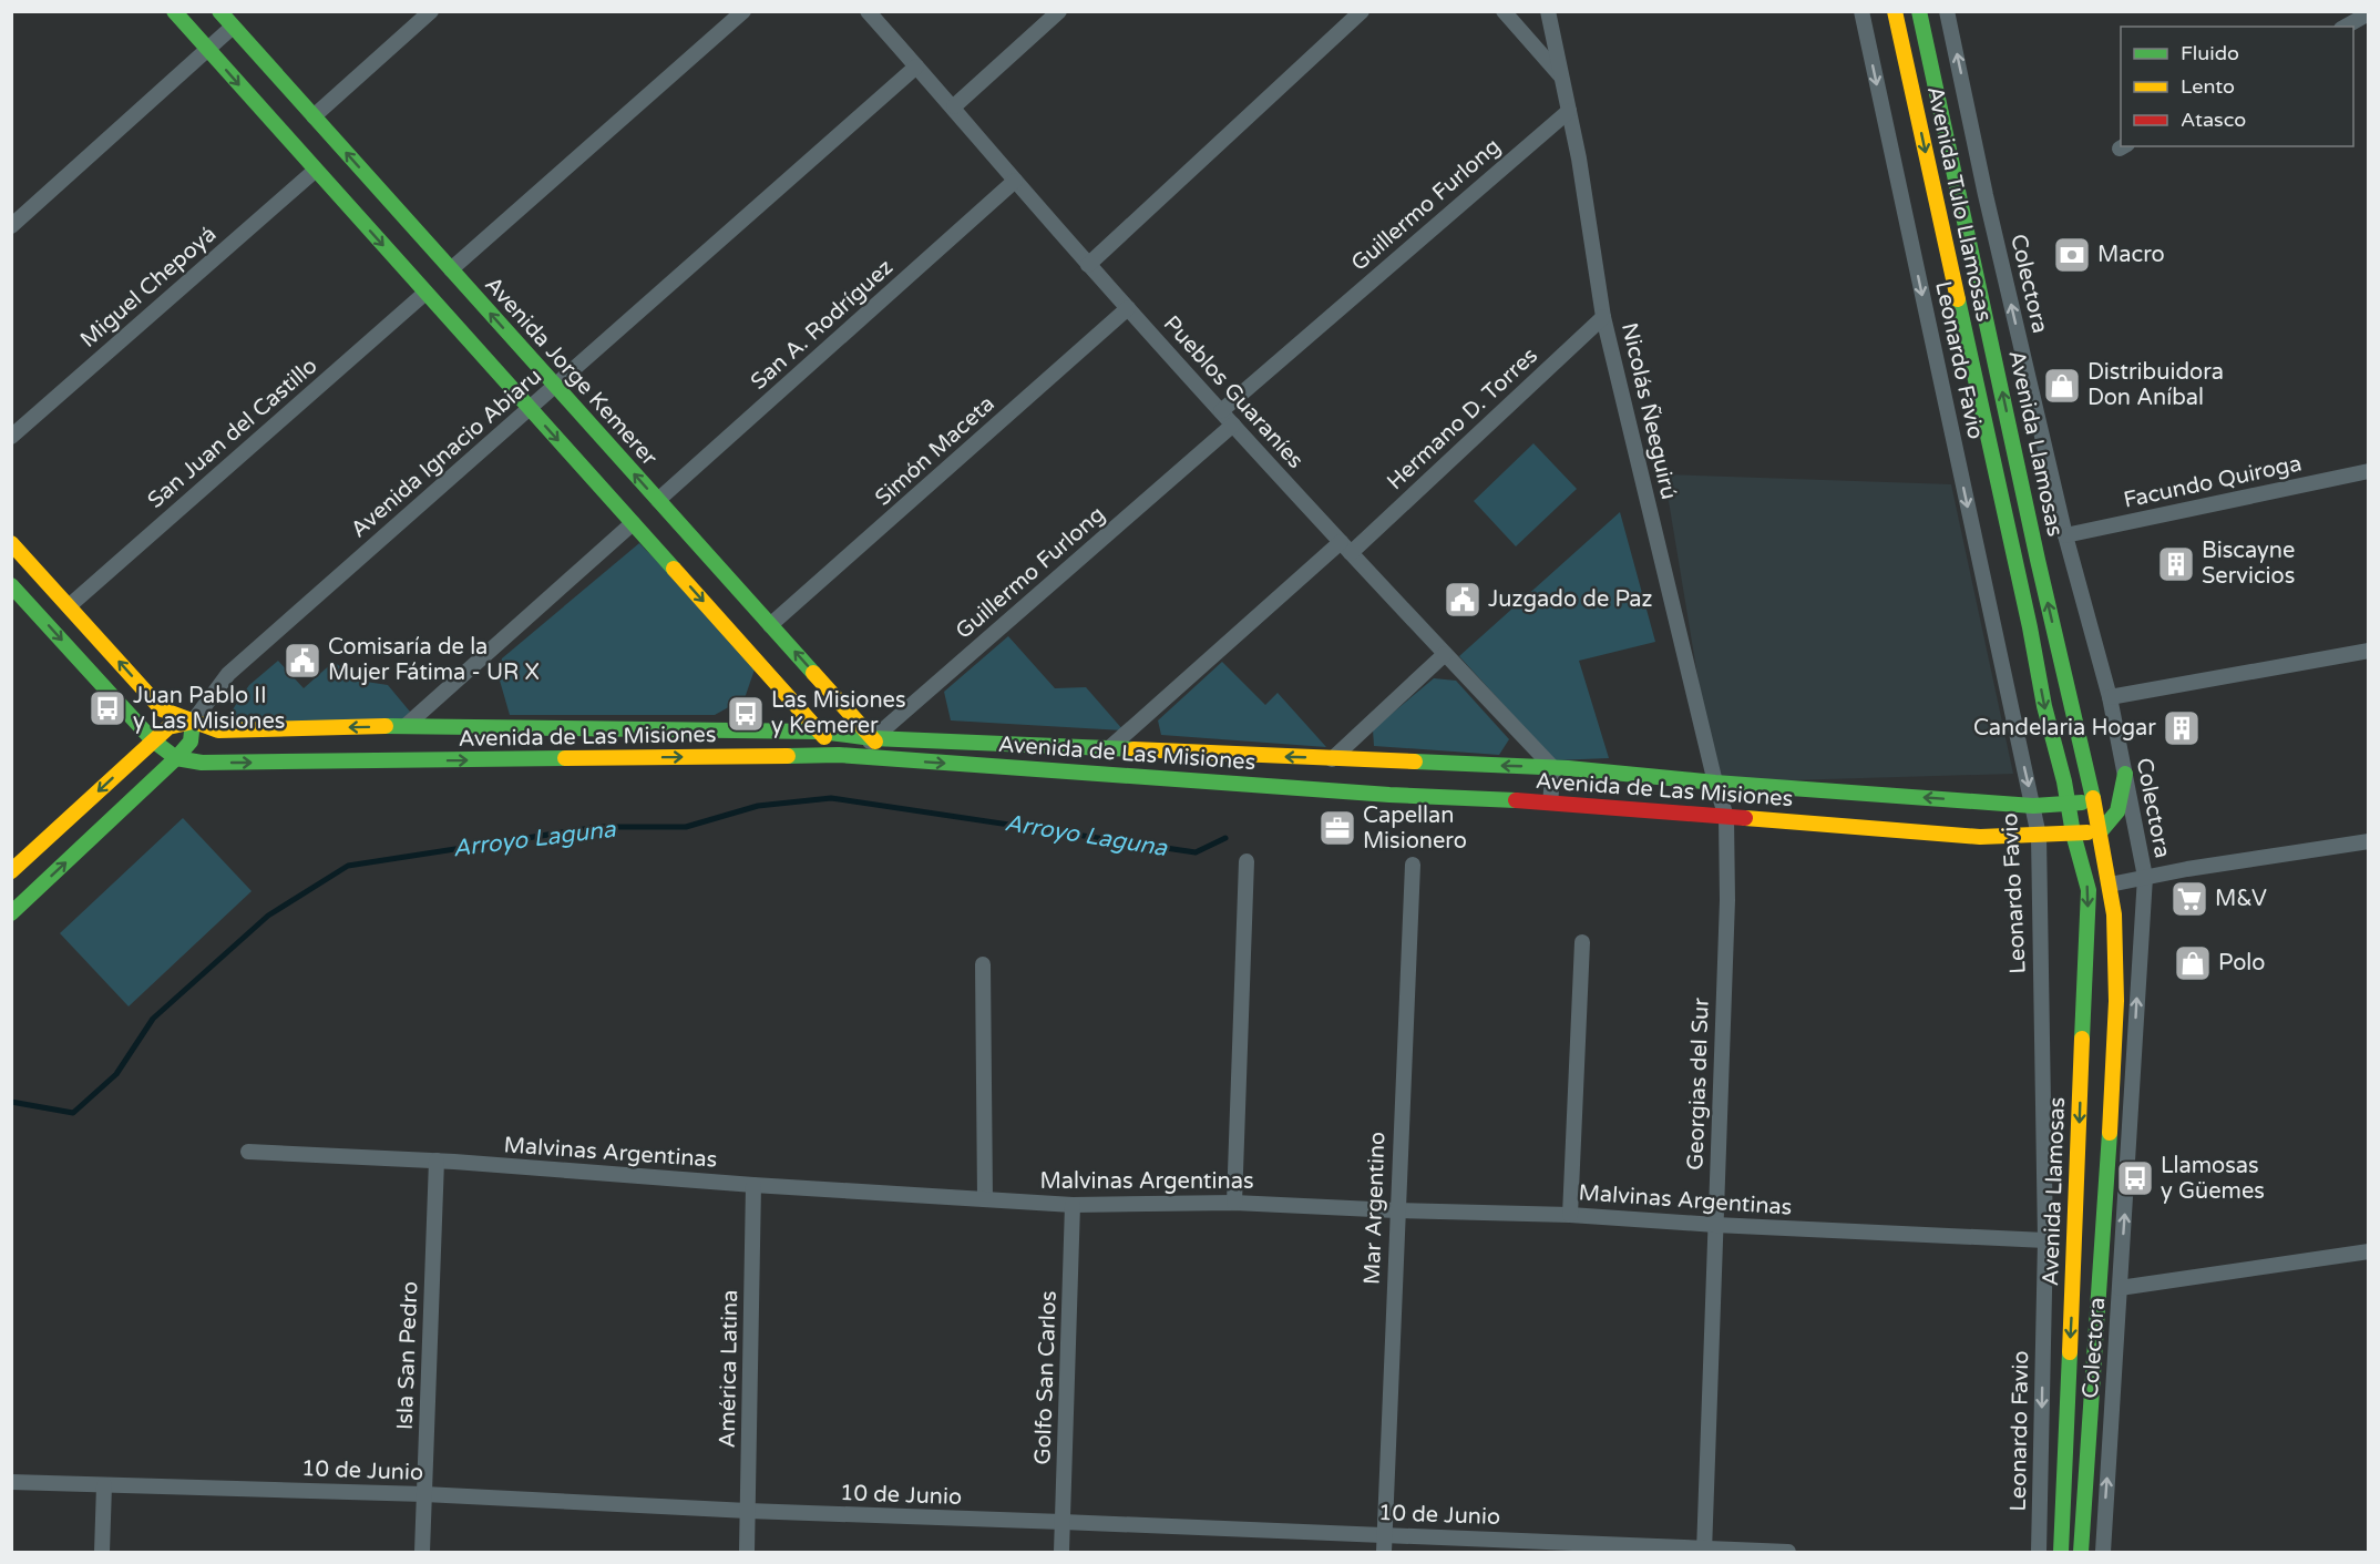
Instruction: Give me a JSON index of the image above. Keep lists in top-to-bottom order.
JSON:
{
  "streets": {
    "main road": [
      "Avenida Tulo Llamosas",
      "Avenida Jorge Kemerer",
      "Avenida Llamosas",
      "Avenida Ignacio Abiaru",
      "Avenida de Las Misiones"
    ],
    "street": [
      "Guillermo Furlong",
      "Colectora",
      "Miguel Chepoyá",
      "San A. Rodríguez",
      "Leonardo Favio",
      "Pueblos Guaraníes",
      "Nicolás Ñeeguirú",
      "Hermano D. Torres",
      "San Juan del Castillo",
      "Simón Maceta",
      "Facundo Quiroga",
      "Georgias del Sur",
      "Malvinas Argentinas",
      "Mar Argentino",
      "Isla San Pedro",
      "América Latina",
      "Golfo San Carlos",
      "10 de Junio"
    ]
  },
  "crossings": [
    ["Avenida Tulo Llamosas", "Avenida Llamosas"],
    ["Avenida Tulo Llamosas", "Avenida de Las Misiones"],
    ["Guillermo Furlong", "Avenida Jorge Kemerer"],
    ["Guillermo Furlong", "Pueblos Guaraníes"],
    ["Guillermo Furlong", "Nicolás Ñeeguirú"],
    ["Guillermo Furlong", "Avenida de Las Misiones"],
    ["Colectora", "Facundo Quiroga"],
    ["San A. Rodríguez", "Avenida Jorge Kemerer"],
    ["San A. Rodríguez", "Pueblos Guaraníes"],
    ["Leonardo Favio", "Avenida de Las Misiones"],
    ["Leonardo Favio", "Malvinas Argentinas"],
    ["Avenida Jorge Kemerer", "Simón Maceta"],
    ["Avenida Jorge Kemerer", "Avenida Ignacio Abiaru"],
    ["Avenida Jorge Kemerer", "Avenida de Las Misiones"],
    ["Pueblos Guaraníes", "Hermano D. Torres"],
    ["Pueblos Guaraníes", "Simón Maceta"],
    ["Pueblos Guaraníes", "Avenida Ignacio Abiaru"],
    ["Pueblos Guaraníes", "Avenida de Las Misiones"],
    ["Nicolás Ñeeguirú", "Hermano D. Torres"],
    ["Nicolás Ñeeguirú", "Avenida de Las Misiones"],
    ["Nicolás Ñeeguirú", "Georgias del Sur"],
    ["Hermano D. Torres", "Avenida de Las Misiones"],
    ["San Juan del Castillo", "Avenida de Las Misiones"],
    ["Avenida Llamosas", "Avenida de Las Misiones"],
    ["Avenida Ignacio Abiaru", "Avenida de Las Misiones"],
    ["Avenida de Las Misiones", "Georgias del Sur"],
    ["Georgias del Sur", "Malvinas Argentinas"],
    ["Georgias del Sur", "10 de Junio"],
    ["Malvinas Argentinas", "Mar Argentino"],
    ["Malvinas Argentinas", "Isla San Pedro"],
    ["Malvinas Argentinas", "América Latina"],
    ["Malvinas Argentinas", "Golfo San Carlos"],
    ["Mar Argentino", "10 de Junio"],
    ["Isla San Pedro", "10 de Junio"],
    ["América Latina", "10 de Junio"],
    ["Golfo San Carlos", "10 de Junio"]
  ],
  "one_way": ["Avenida Tulo Llamosas", "Colectora", "Leonardo Favio"],
  "water": ["Arroyo Laguna"],
  "places": {
    "bank": ["Macro"],
    "shop": ["Distribuidora Don Aníbal", "Polo"],
    "building": ["Biscayne Servicios", "Candelaria Hogar"],
    "public building": ["Juzgado de Paz", "Comisaría de la Mujer Fátima - UR X"],
    "bus stop": ["Juan Pablo II y Las Misiones", "Las Misiones y Kemerer", "Llamosas y Güemes"],
    "office": ["Capellan Misionero"],
    "supermarket": ["M&V"]
  },
  "legend": ["Fluido", "Lento", "Atasco"]
}
